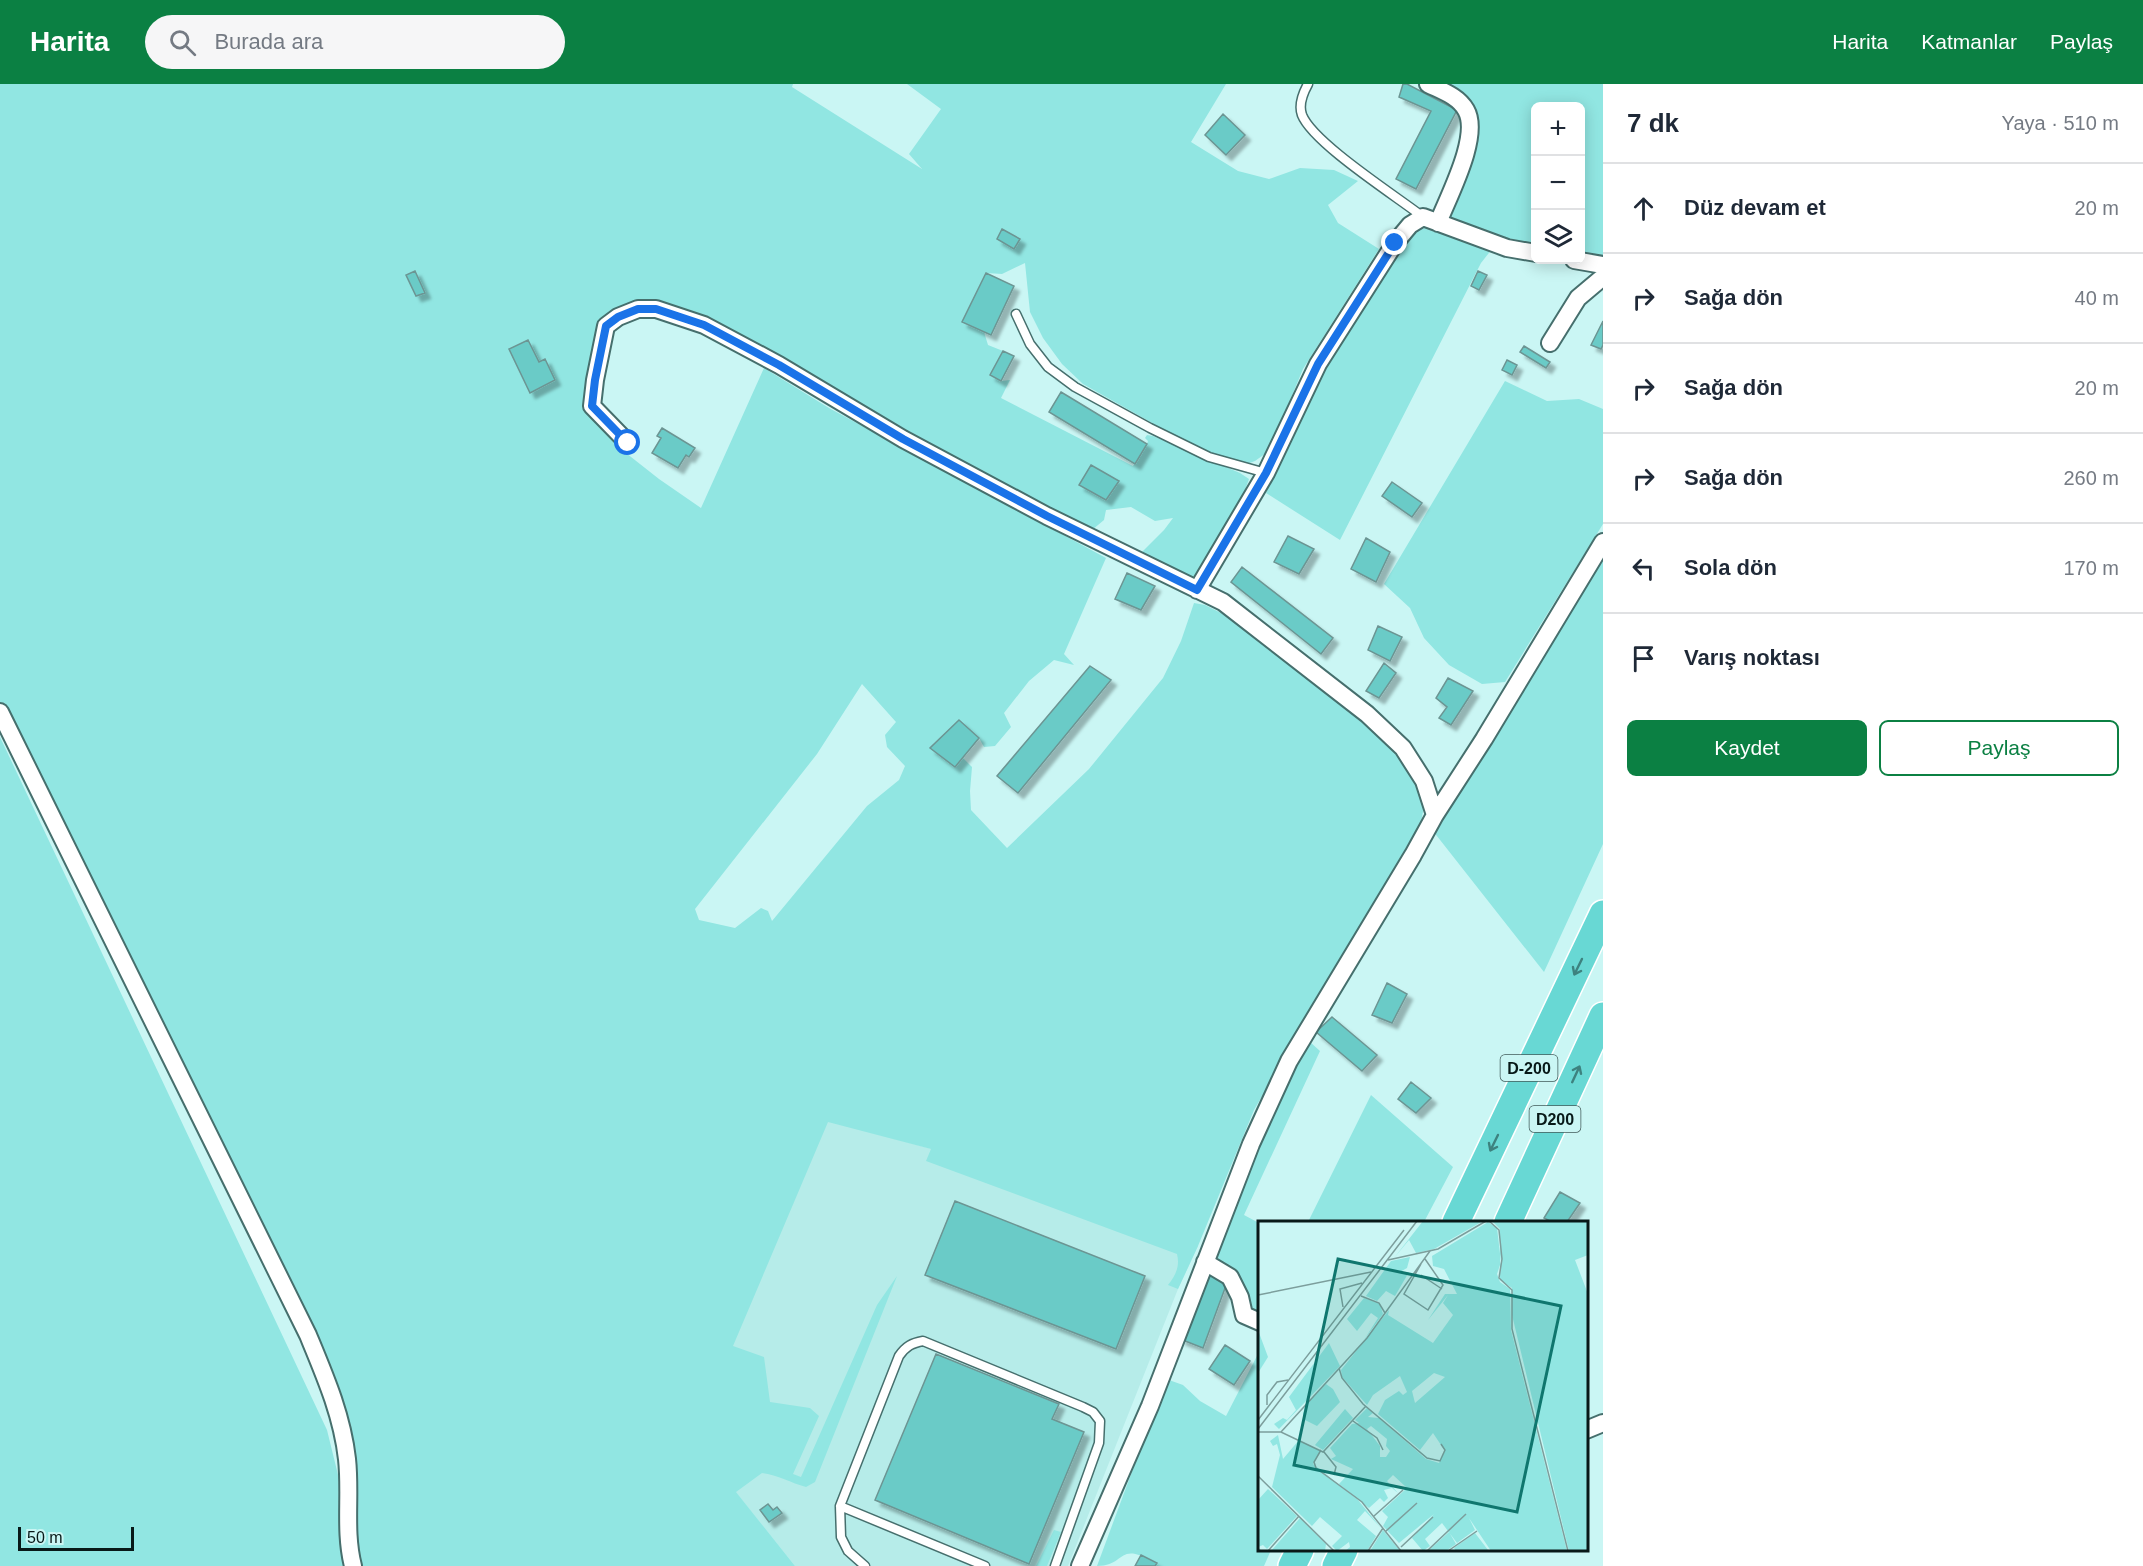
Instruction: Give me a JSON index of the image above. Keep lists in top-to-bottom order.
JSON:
{
  "streets": {
    "highway": ["D-200", "D200"]
  },
  "scale_bar": "50 m",
  "page": {
    "header": "Harita",
    "search": "Burada ara",
    "nav": ["Harita", "Katmanlar", "Paylaş"],
    "heading": ["7 dk", "Yaya · 510 m"],
    "map_buttons": ["+", "−"],
    "list": [
      ["Düz devam et", "20 m"],
      ["Sağa dön", "40 m"],
      ["Sağa dön", "20 m"],
      ["Sağa dön", "260 m"],
      ["Sola dön", "170 m"],
      "Varış noktası"
    ],
    "buttons": ["Kaydet", "Paylaş"],
    "scale": "50 m"
  }
}
